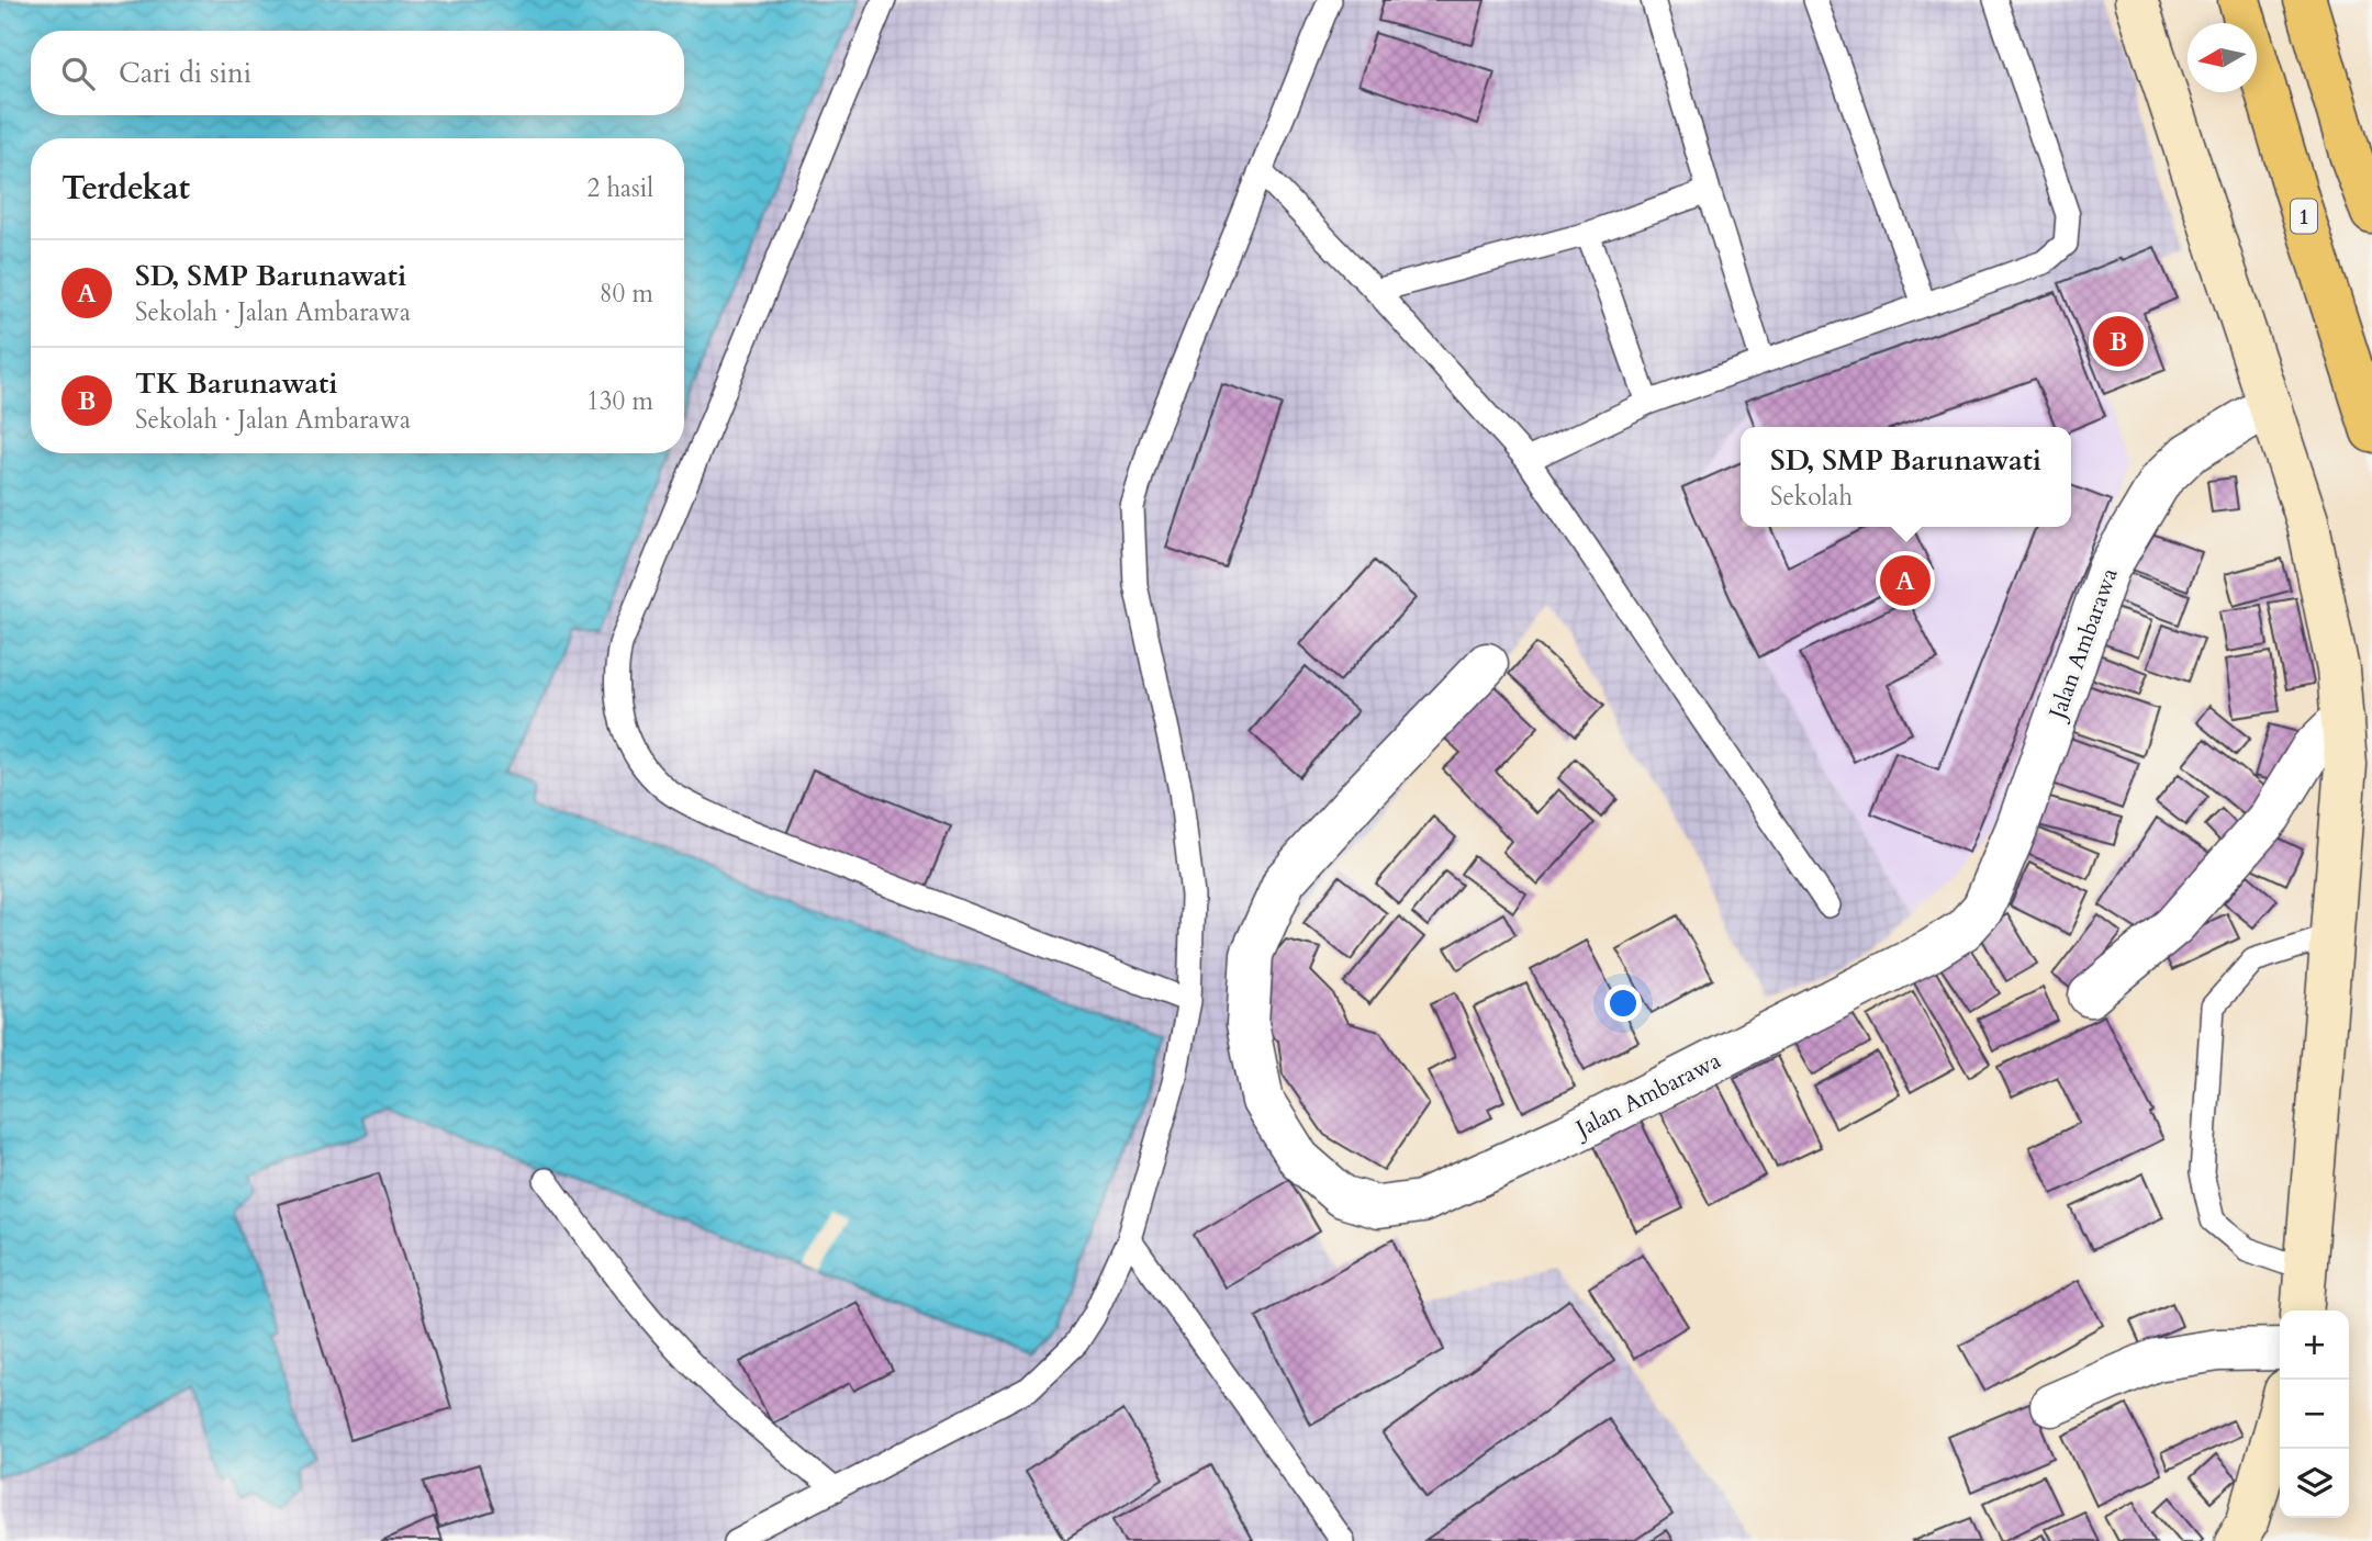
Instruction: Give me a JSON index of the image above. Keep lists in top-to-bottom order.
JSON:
{
  "streets": {
    "highway": ["1"],
    "street": ["Jalan Ambarawa"]
  },
  "north": "left",
  "page": {
    "search": "Cari di sini",
    "heading": ["Terdekat", "2 hasil"],
    "list": [
      {
        "mark": "A",
        "name": "SD, SMP Barunawati",
        "note": "Sekolah · Jalan Ambarawa",
        "value": "80 m"
      },
      {
        "mark": "B",
        "name": "TK Barunawati",
        "note": "Sekolah · Jalan Ambarawa",
        "value": "130 m"
      }
    ],
    "pins": ["B", "A"],
    "popup": ["SD, SMP Barunawati", "Sekolah"],
    "map_buttons": ["+", "−"]
  }
}
